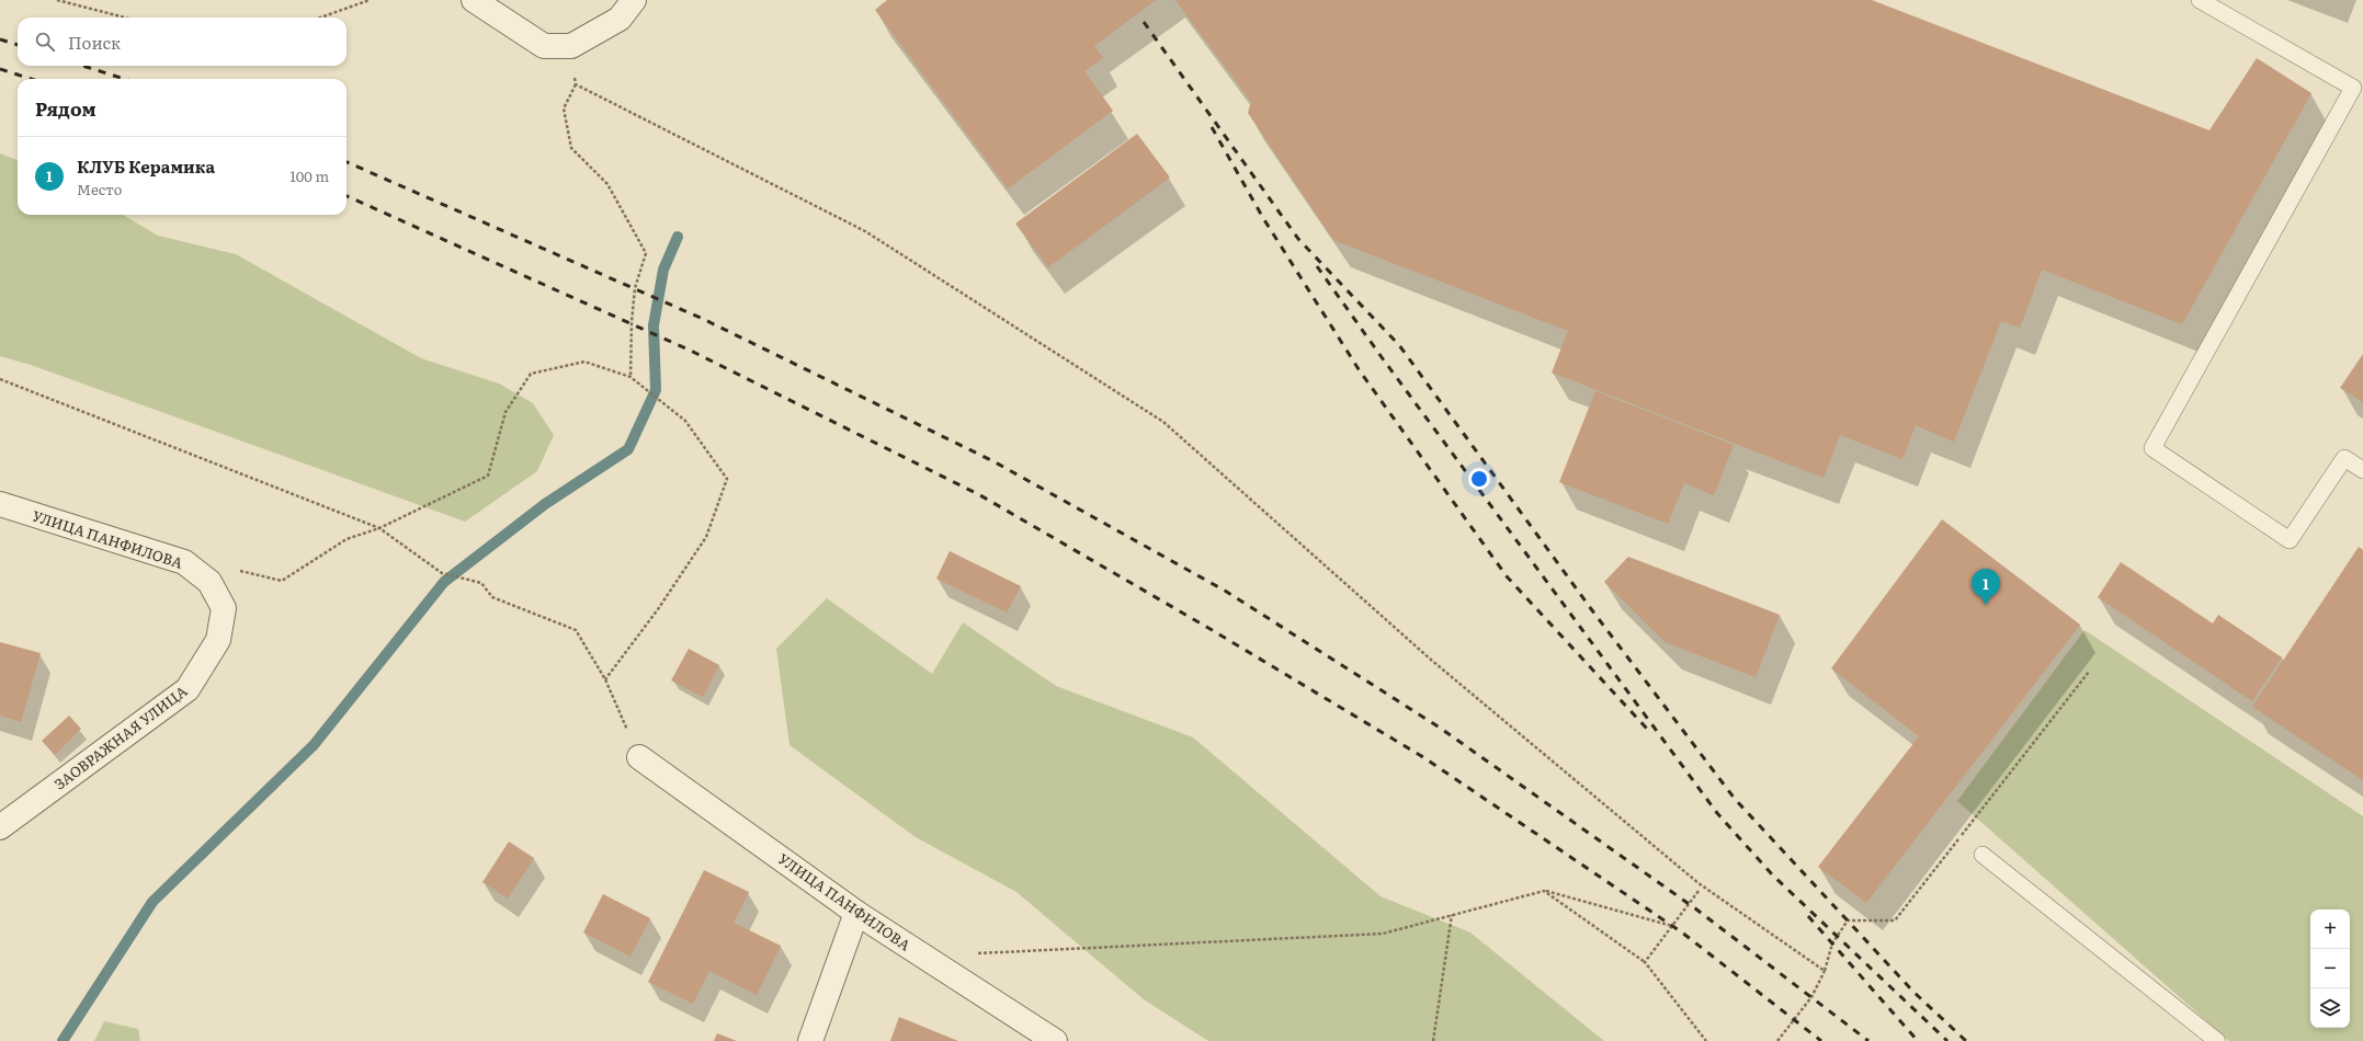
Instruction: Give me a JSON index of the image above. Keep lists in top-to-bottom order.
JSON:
{
  "streets": {
    "street": ["УЛИЦА ПАНФИЛОВА", "ЗАОВРАЖНАЯ УЛИЦА"]
  },
  "crossings": [
    ["УЛИЦА ПАНФИЛОВА", "ЗАОВРАЖНАЯ УЛИЦА"]
  ],
  "page": {
    "search": "Поиск",
    "heading": "Рядом",
    "list": [
      {
        "mark": "1",
        "name": "КЛУБ Керамика",
        "note": "Место",
        "value": "100 m"
      }
    ],
    "pins": "1",
    "map_buttons": ["+", "−"]
  }
}
